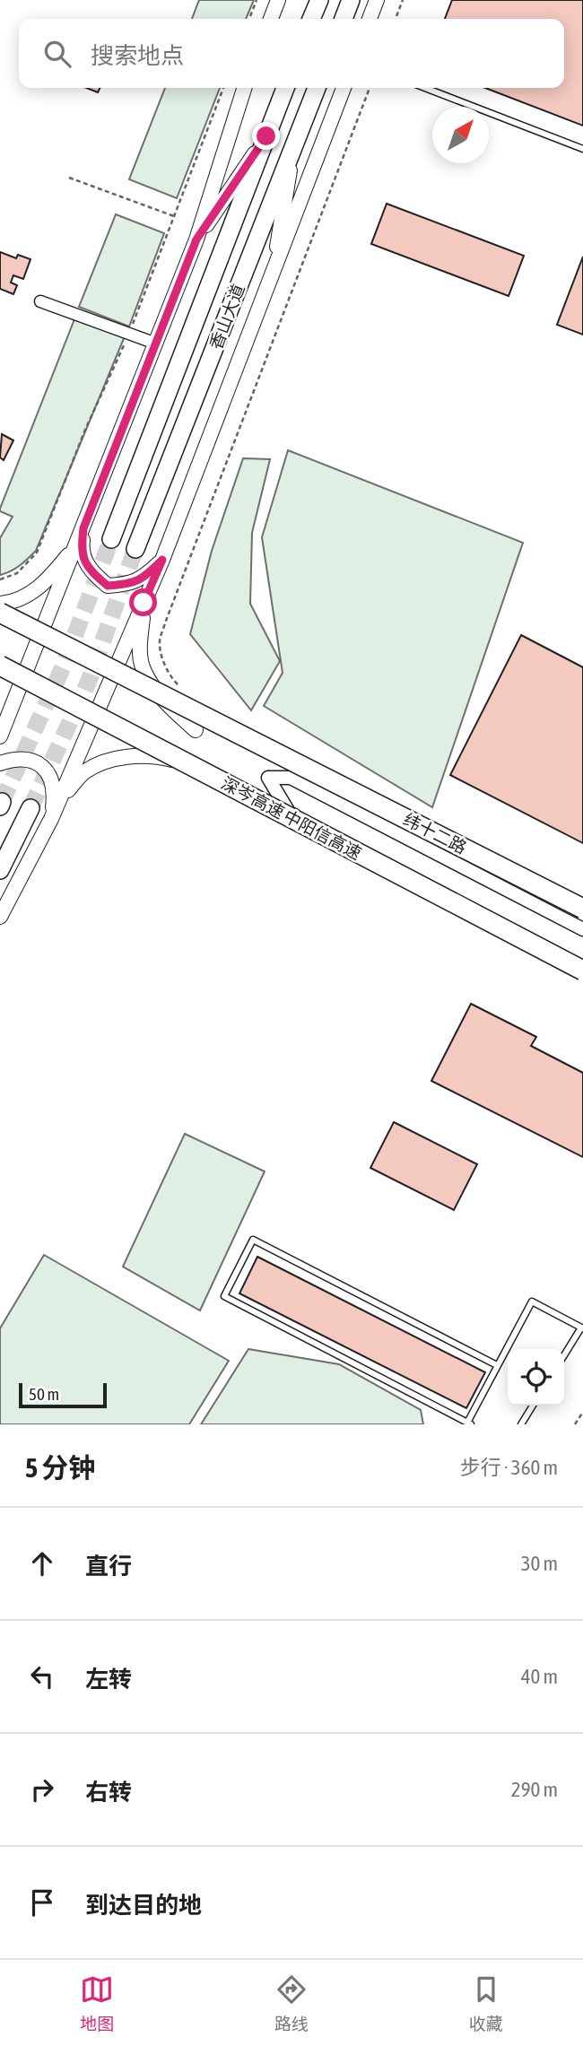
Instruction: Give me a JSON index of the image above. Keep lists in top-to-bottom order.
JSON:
{
  "streets": {
    "highway": ["香山大道", "深岑高速 中阳信高速"],
    "street": ["纬十二路"]
  },
  "scale_bar": "50 m",
  "north": "top right",
  "page": {
    "search": "搜索地点",
    "scale": "50 m",
    "heading": ["5 分钟", "步行 · 360 m"],
    "list": [
      ["直行", "30 m"],
      ["左转", "40 m"],
      ["右转", "290 m"],
      "到达目的地"
    ],
    "nav": ["地图", "路线", "收藏"]
  }
}
